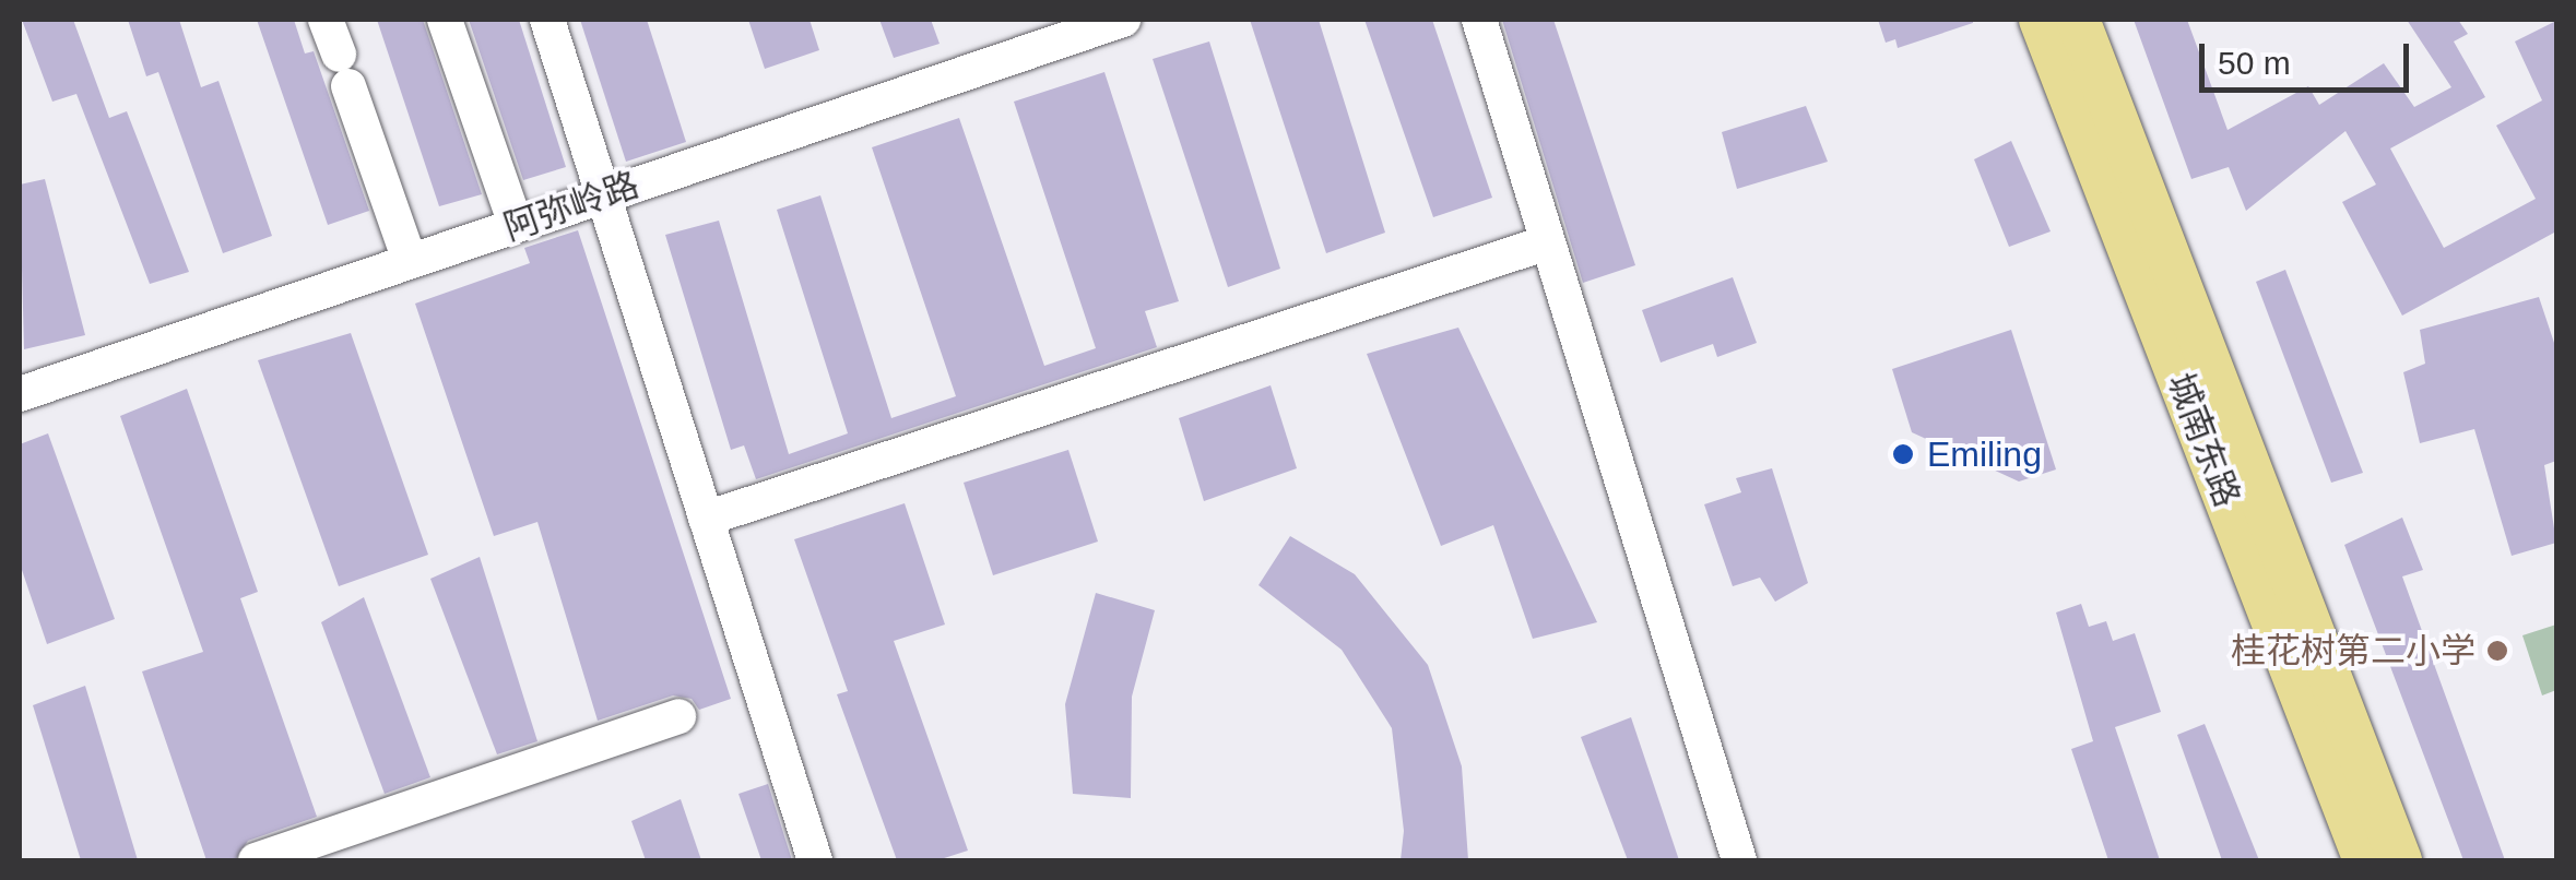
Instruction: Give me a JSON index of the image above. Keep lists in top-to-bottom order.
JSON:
{
  "streets": {
    "main road": ["城南东路"],
    "street": ["阿弥岭路"]
  },
  "places": ["Emiling", "桂花树第二小学"],
  "scale_bar": "50 m"
}
